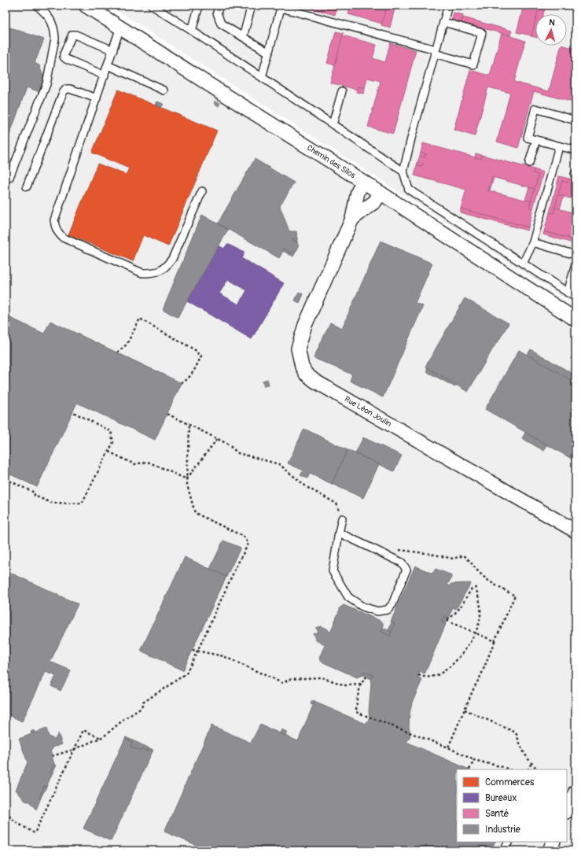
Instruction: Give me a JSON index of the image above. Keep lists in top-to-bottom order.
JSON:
{
  "streets": {
    "street": ["Chemin des Silos", "Rue Léon Joulin"]
  },
  "crossings": [
    ["Chemin des Silos", "Rue Léon Joulin"]
  ],
  "legend": [
    "Commerces",
    "Bureaux",
    "Santé",
    "Industrie"
  ],
  "north": "top"
}
